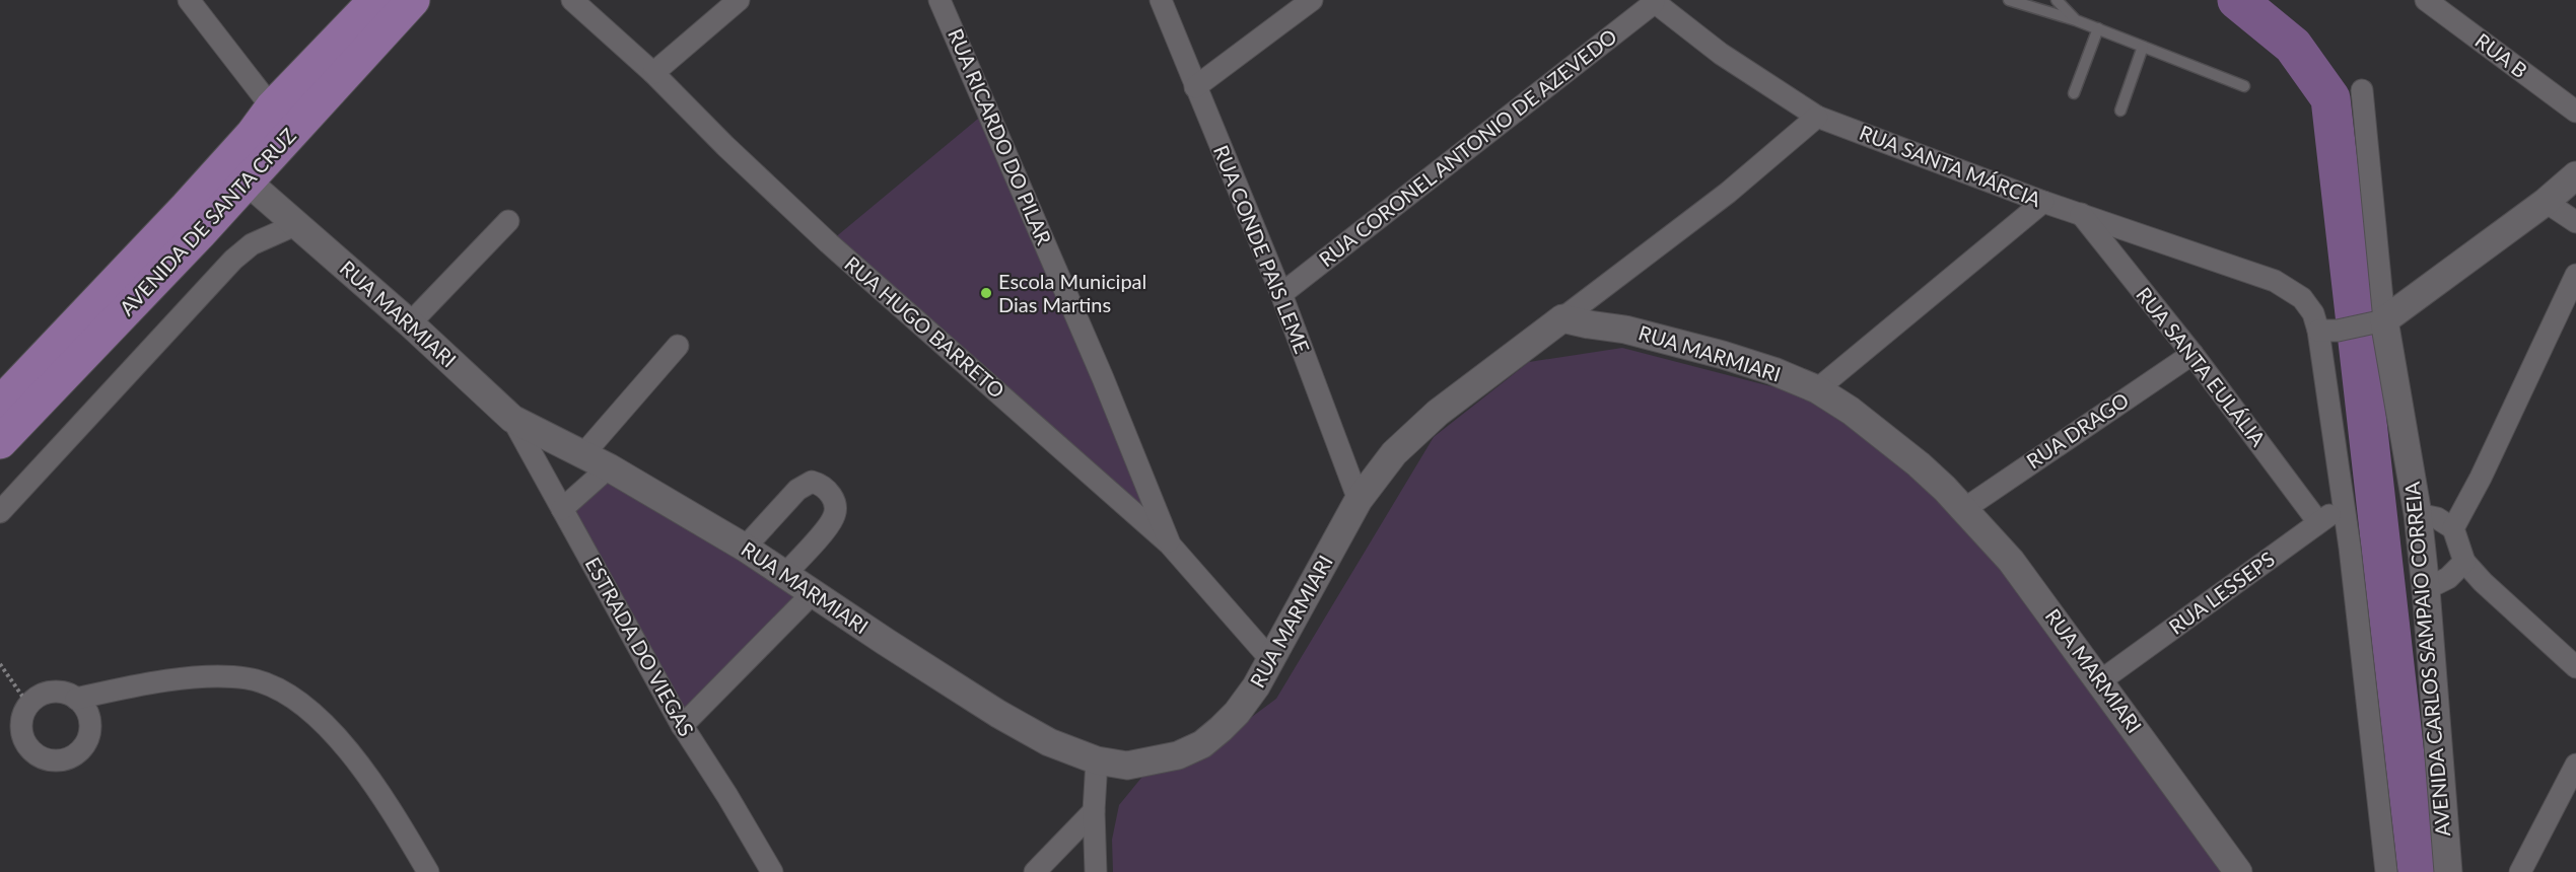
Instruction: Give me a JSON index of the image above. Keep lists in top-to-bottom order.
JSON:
{
  "streets": {
    "main road": ["AVENIDA DE SANTA CRUZ"],
    "street": [
      "RUA B",
      "RUA RICARDO DO PILAR",
      "RUA CORONEL ANTONIO DE AZEVEDO",
      "RUA SANTA MÁRCIA",
      "RUA CONDE PAIS LEME",
      "RUA MARMIARI",
      "RUA HUGO BARRETO",
      "RUA SANTA EULÁLIA",
      "RUA DRAGO",
      "RUA LESSEPS",
      "ESTRADA DO VIEGAS",
      "AVENIDA CARLOS SAMPAIO CORREIA"
    ]
  },
  "crossings": [
    ["RUA RICARDO DO PILAR", "RUA HUGO BARRETO"],
    ["RUA CORONEL ANTONIO DE AZEVEDO", "RUA SANTA MÁRCIA"],
    ["RUA CORONEL ANTONIO DE AZEVEDO", "RUA CONDE PAIS LEME"],
    ["RUA SANTA MÁRCIA", "RUA SANTA EULÁLIA"],
    ["AVENIDA DE SANTA CRUZ", "RUA MARMIARI"],
    ["RUA CONDE PAIS LEME", "RUA MARMIARI"],
    ["RUA MARMIARI", "RUA HUGO BARRETO"],
    ["RUA MARMIARI", "RUA DRAGO"],
    ["RUA MARMIARI", "RUA LESSEPS"],
    ["RUA MARMIARI", "ESTRADA DO VIEGAS"],
    ["RUA SANTA EULÁLIA", "RUA DRAGO"],
    ["RUA SANTA EULÁLIA", "RUA LESSEPS"]
  ],
  "places": ["Escola Municipal Dias Martins"]
}
